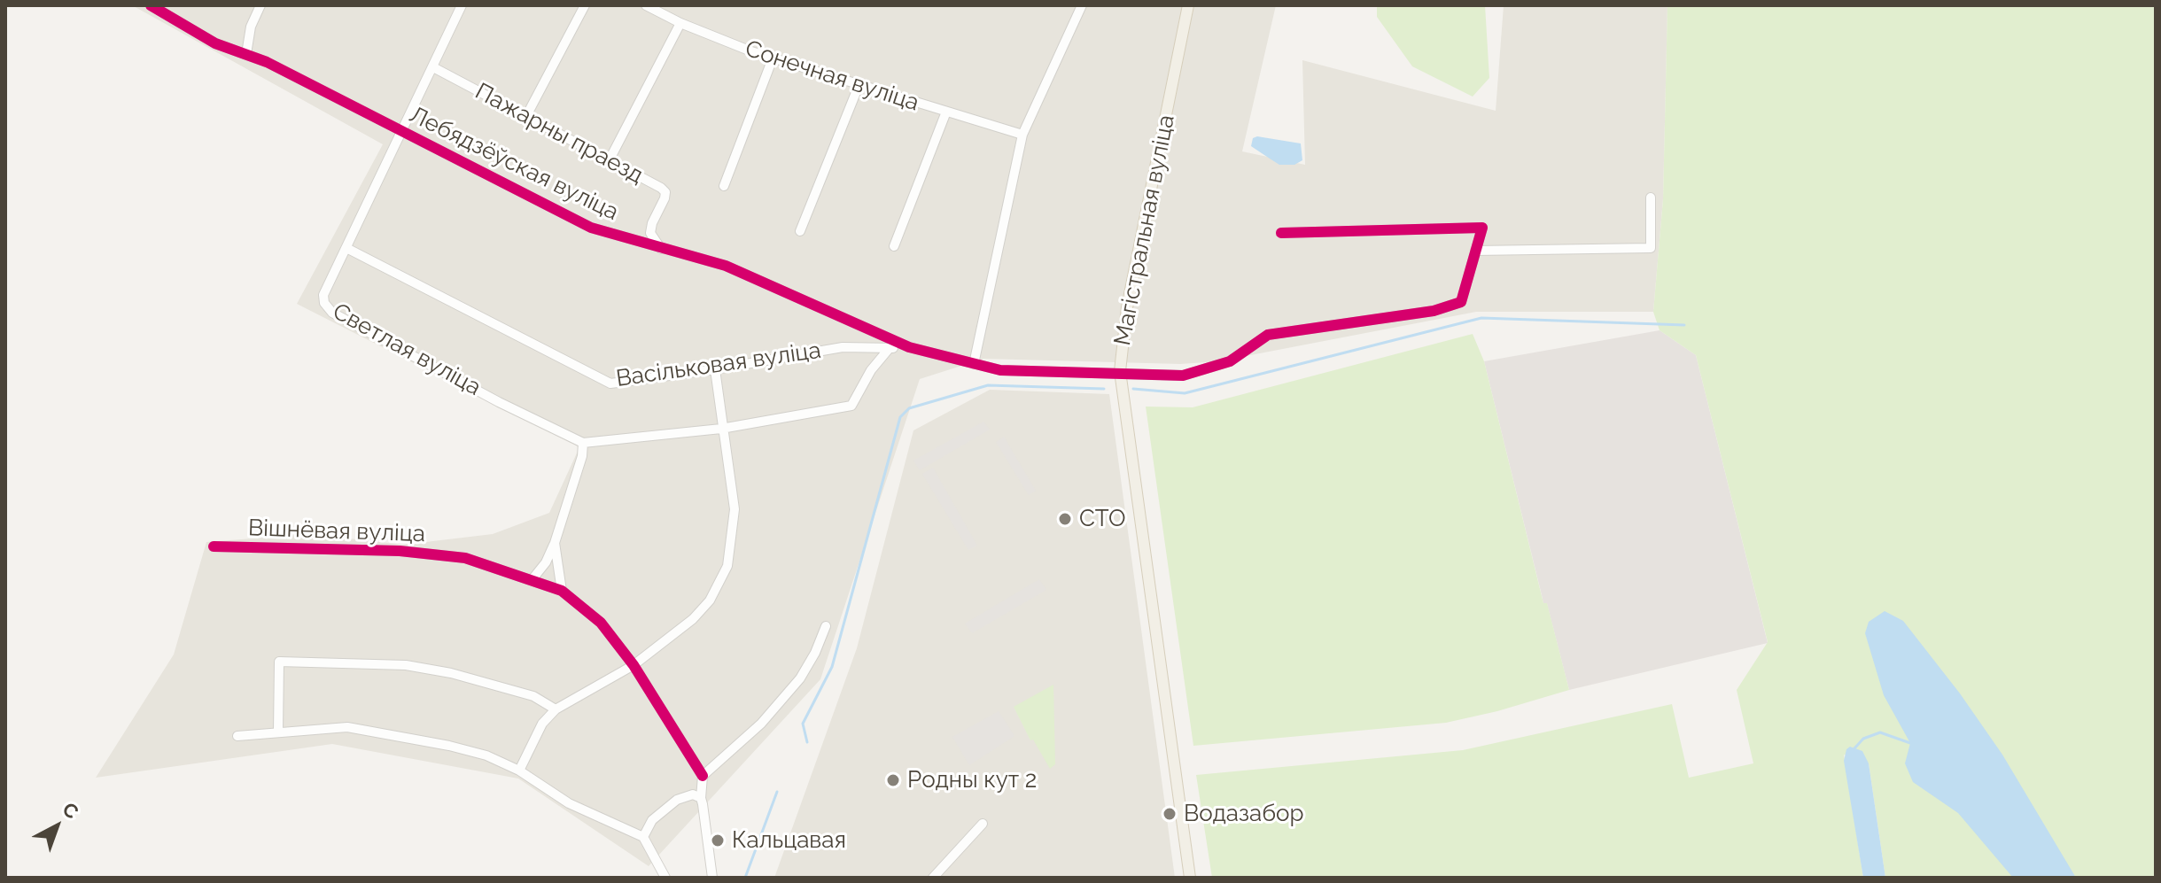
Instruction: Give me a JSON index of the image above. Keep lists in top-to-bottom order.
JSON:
{
  "streets": {
    "main road": ["Магістральная вуліца"],
    "street": [
      "Сонечная вуліца",
      "Пажарны праезд",
      "Лебядзёўская вуліца",
      "Светлая вуліца",
      "Васільковая вуліца",
      "Вішнёвая вуліца"
    ]
  },
  "crossings": [
    ["Пажарны праезд", "Лебядзёўская вуліца"],
    ["Пажарны праезд", "Светлая вуліца"],
    ["Лебядзёўская вуліца", "Магістральная вуліца"],
    ["Лебядзёўская вуліца", "Светлая вуліца"],
    ["Лебядзёўская вуліца", "Васільковая вуліца"],
    ["Светлая вуліца", "Васільковая вуліца"]
  ],
  "places": [
    "СТО",
    "Родны кут 2",
    "Водазабор",
    "Кальцавая"
  ],
  "north": "top right"
}
